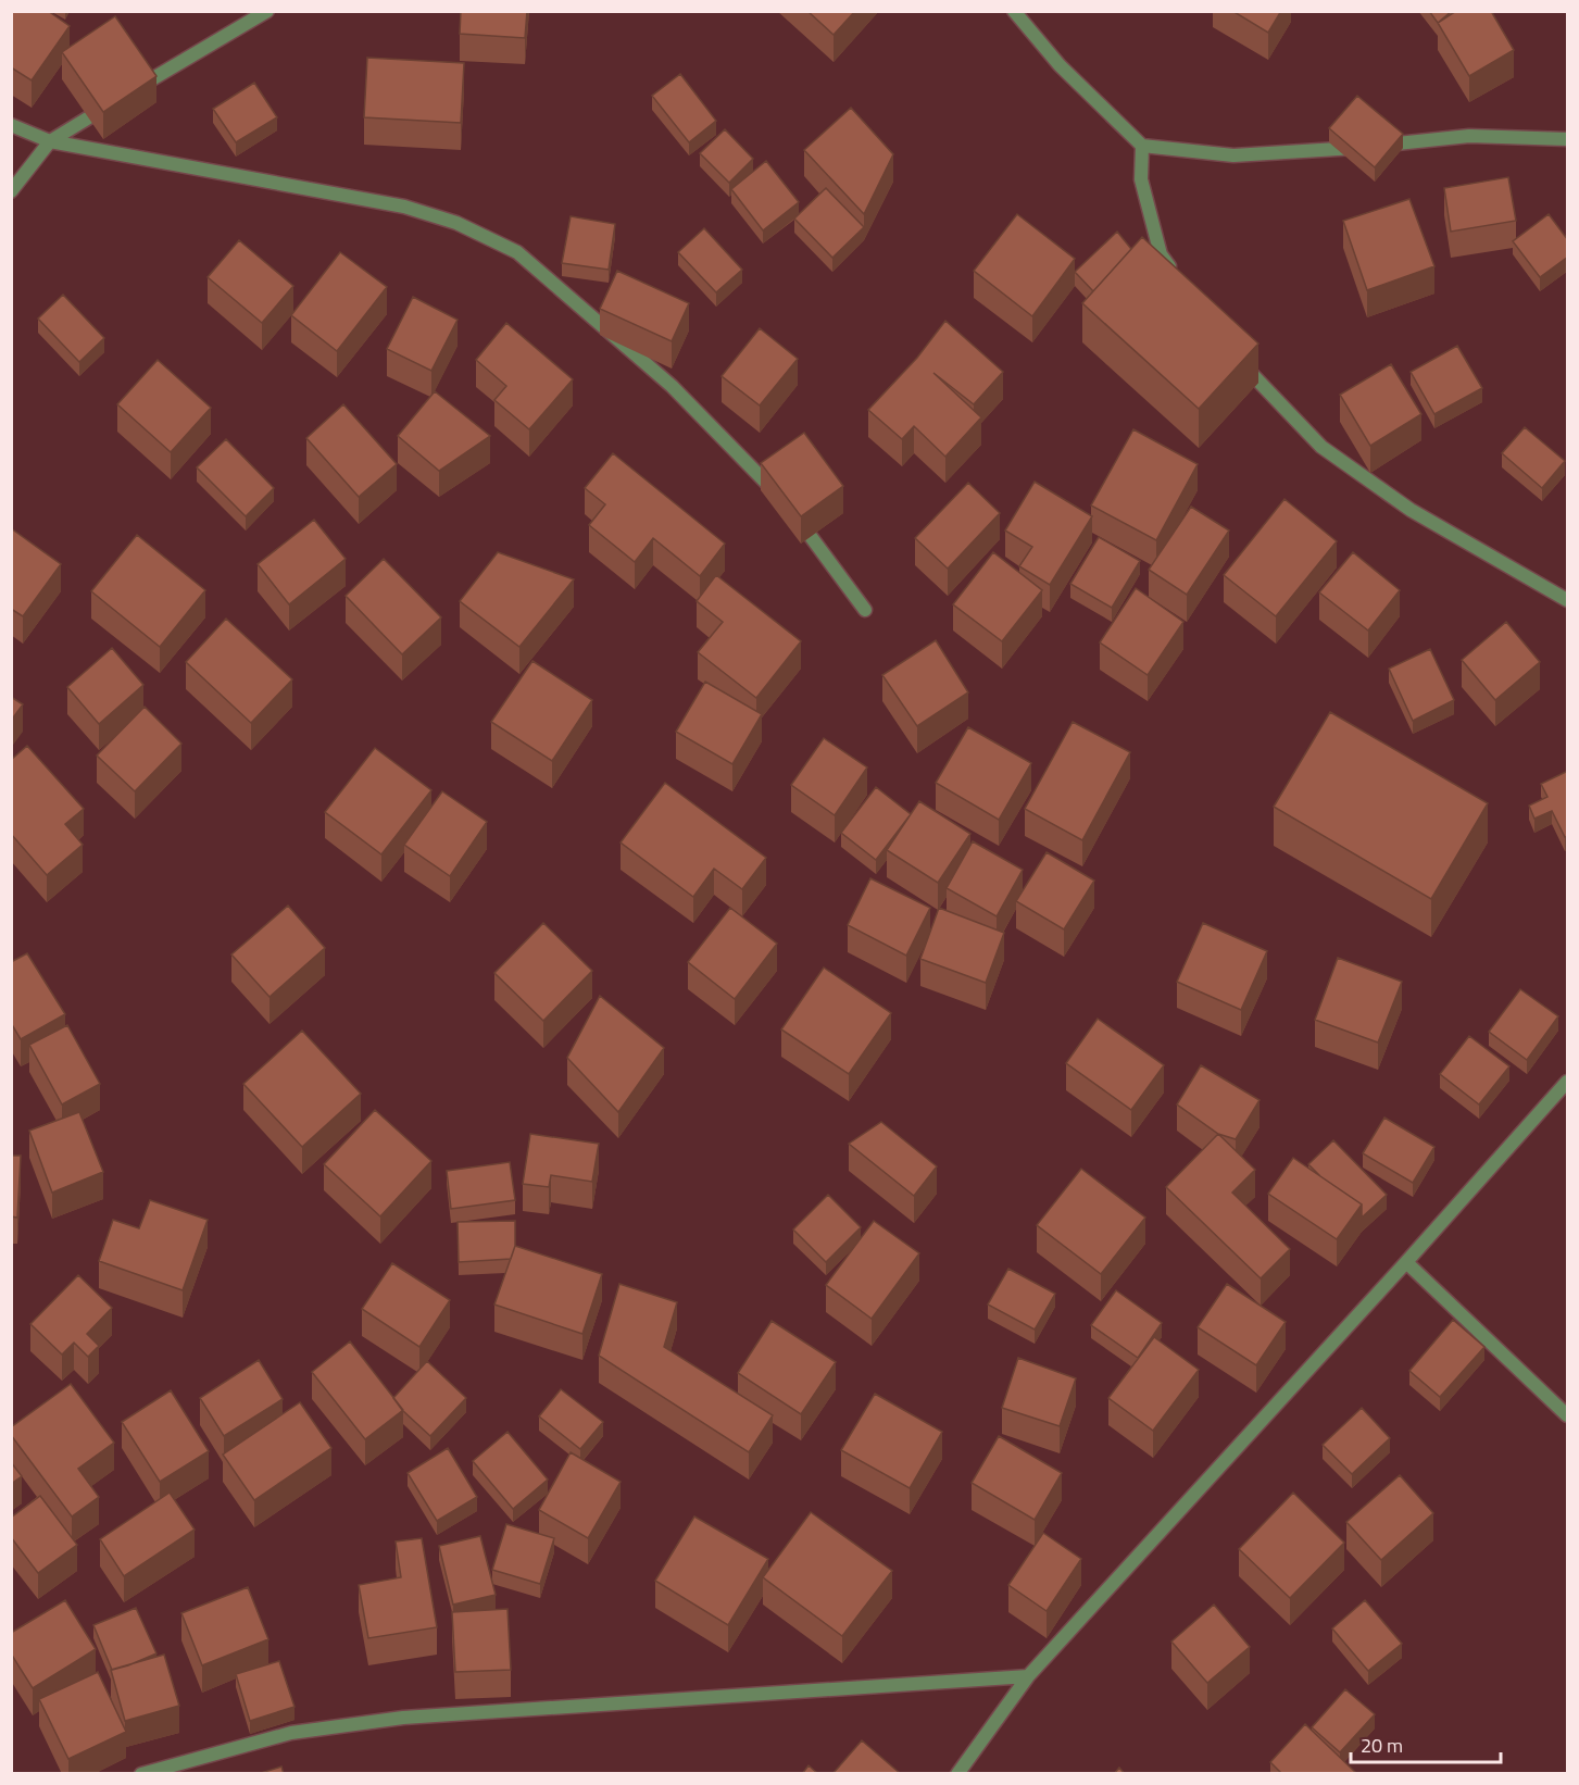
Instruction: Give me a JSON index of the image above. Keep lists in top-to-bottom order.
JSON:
{
  "scale_bar": "20 m"
}
